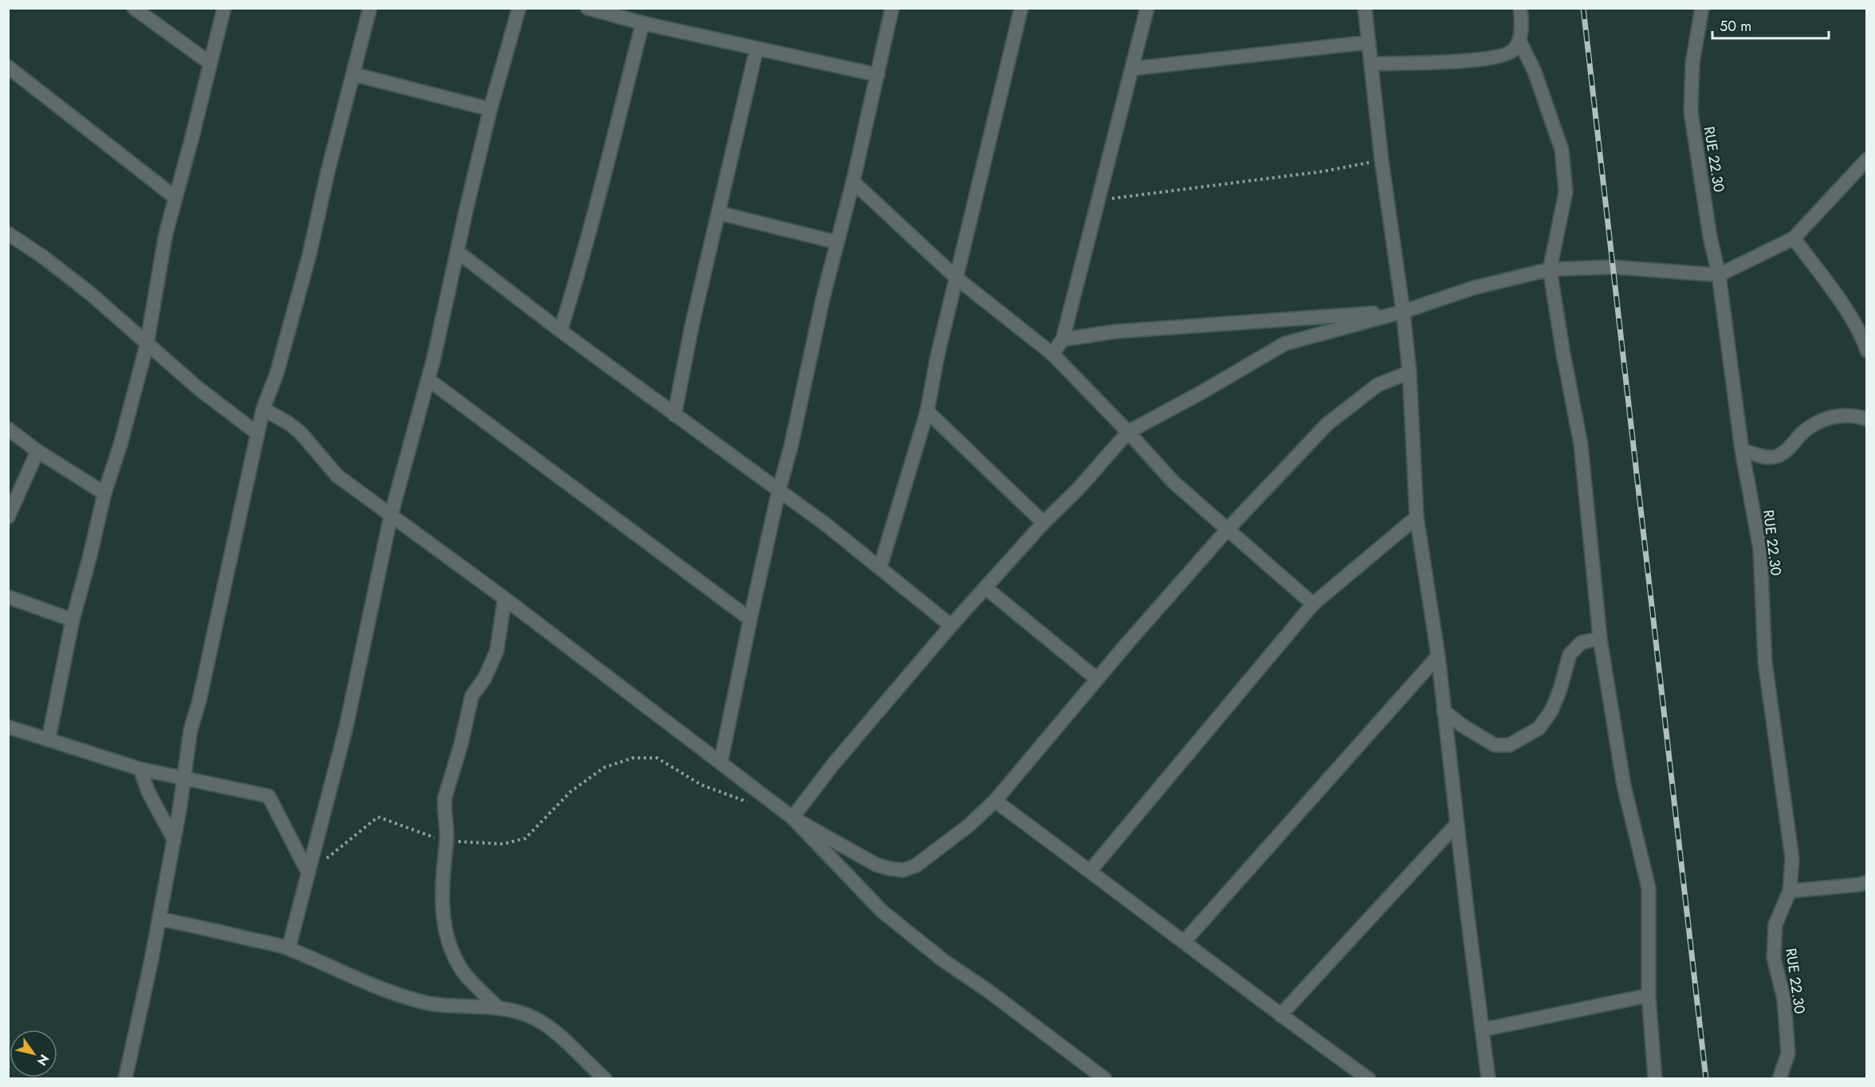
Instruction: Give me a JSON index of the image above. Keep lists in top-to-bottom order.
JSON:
{
  "streets": {
    "street": ["RUE 22.30"]
  },
  "scale_bar": "50 m",
  "north": "bottom right"
}
